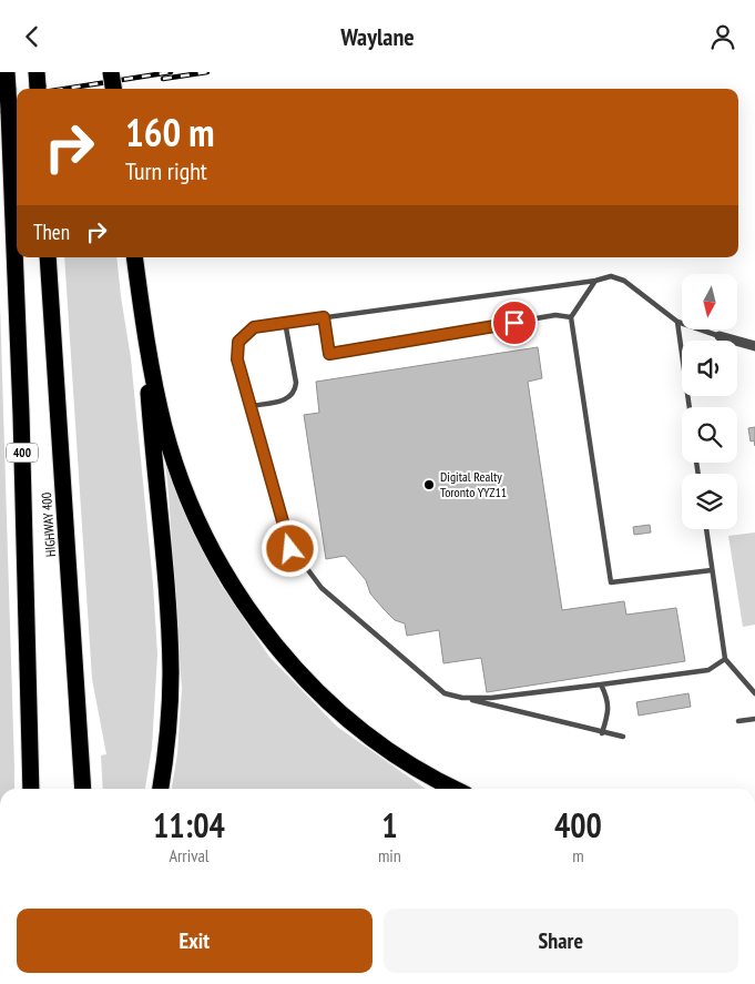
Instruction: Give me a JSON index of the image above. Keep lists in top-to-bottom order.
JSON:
{
  "streets": {
    "highway": ["400", "HIGHWAY 400"]
  },
  "places": ["Digital Realty Toronto YYZ11"],
  "north": "bottom",
  "page": {
    "header": "Waylane",
    "turn": ["160 m", "Turn right"],
    "then": "Then",
    "eta": [
      "11:04",
      "Arrival",
      "1",
      "min",
      "400",
      "m"
    ],
    "buttons": ["Exit", "Share"]
  }
}
